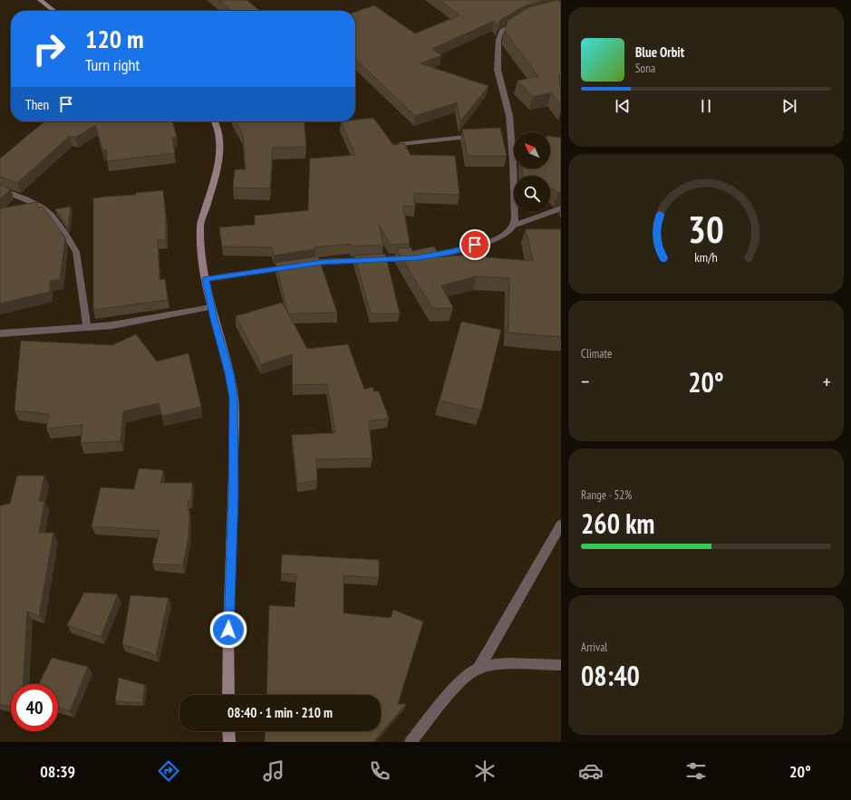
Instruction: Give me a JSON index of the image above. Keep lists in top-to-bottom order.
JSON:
{
  "north": "top left",
  "page": {
    "turn": ["120 m", "Turn right"],
    "song": ["Blue Orbit", "Sona"],
    "then": "Then",
    "tile": [
      "Climate",
      ["Range · 52%", "260 km"],
      ["Arrival", "08:40"]
    ],
    "heat": ["−", "20°", "+"],
    "limit": "40",
    "trip": "08:40 · 1 min · 210 m",
    "tabs": ["08:39", "20°"],
    "gauge": ["30", "km/h"]
  }
}
